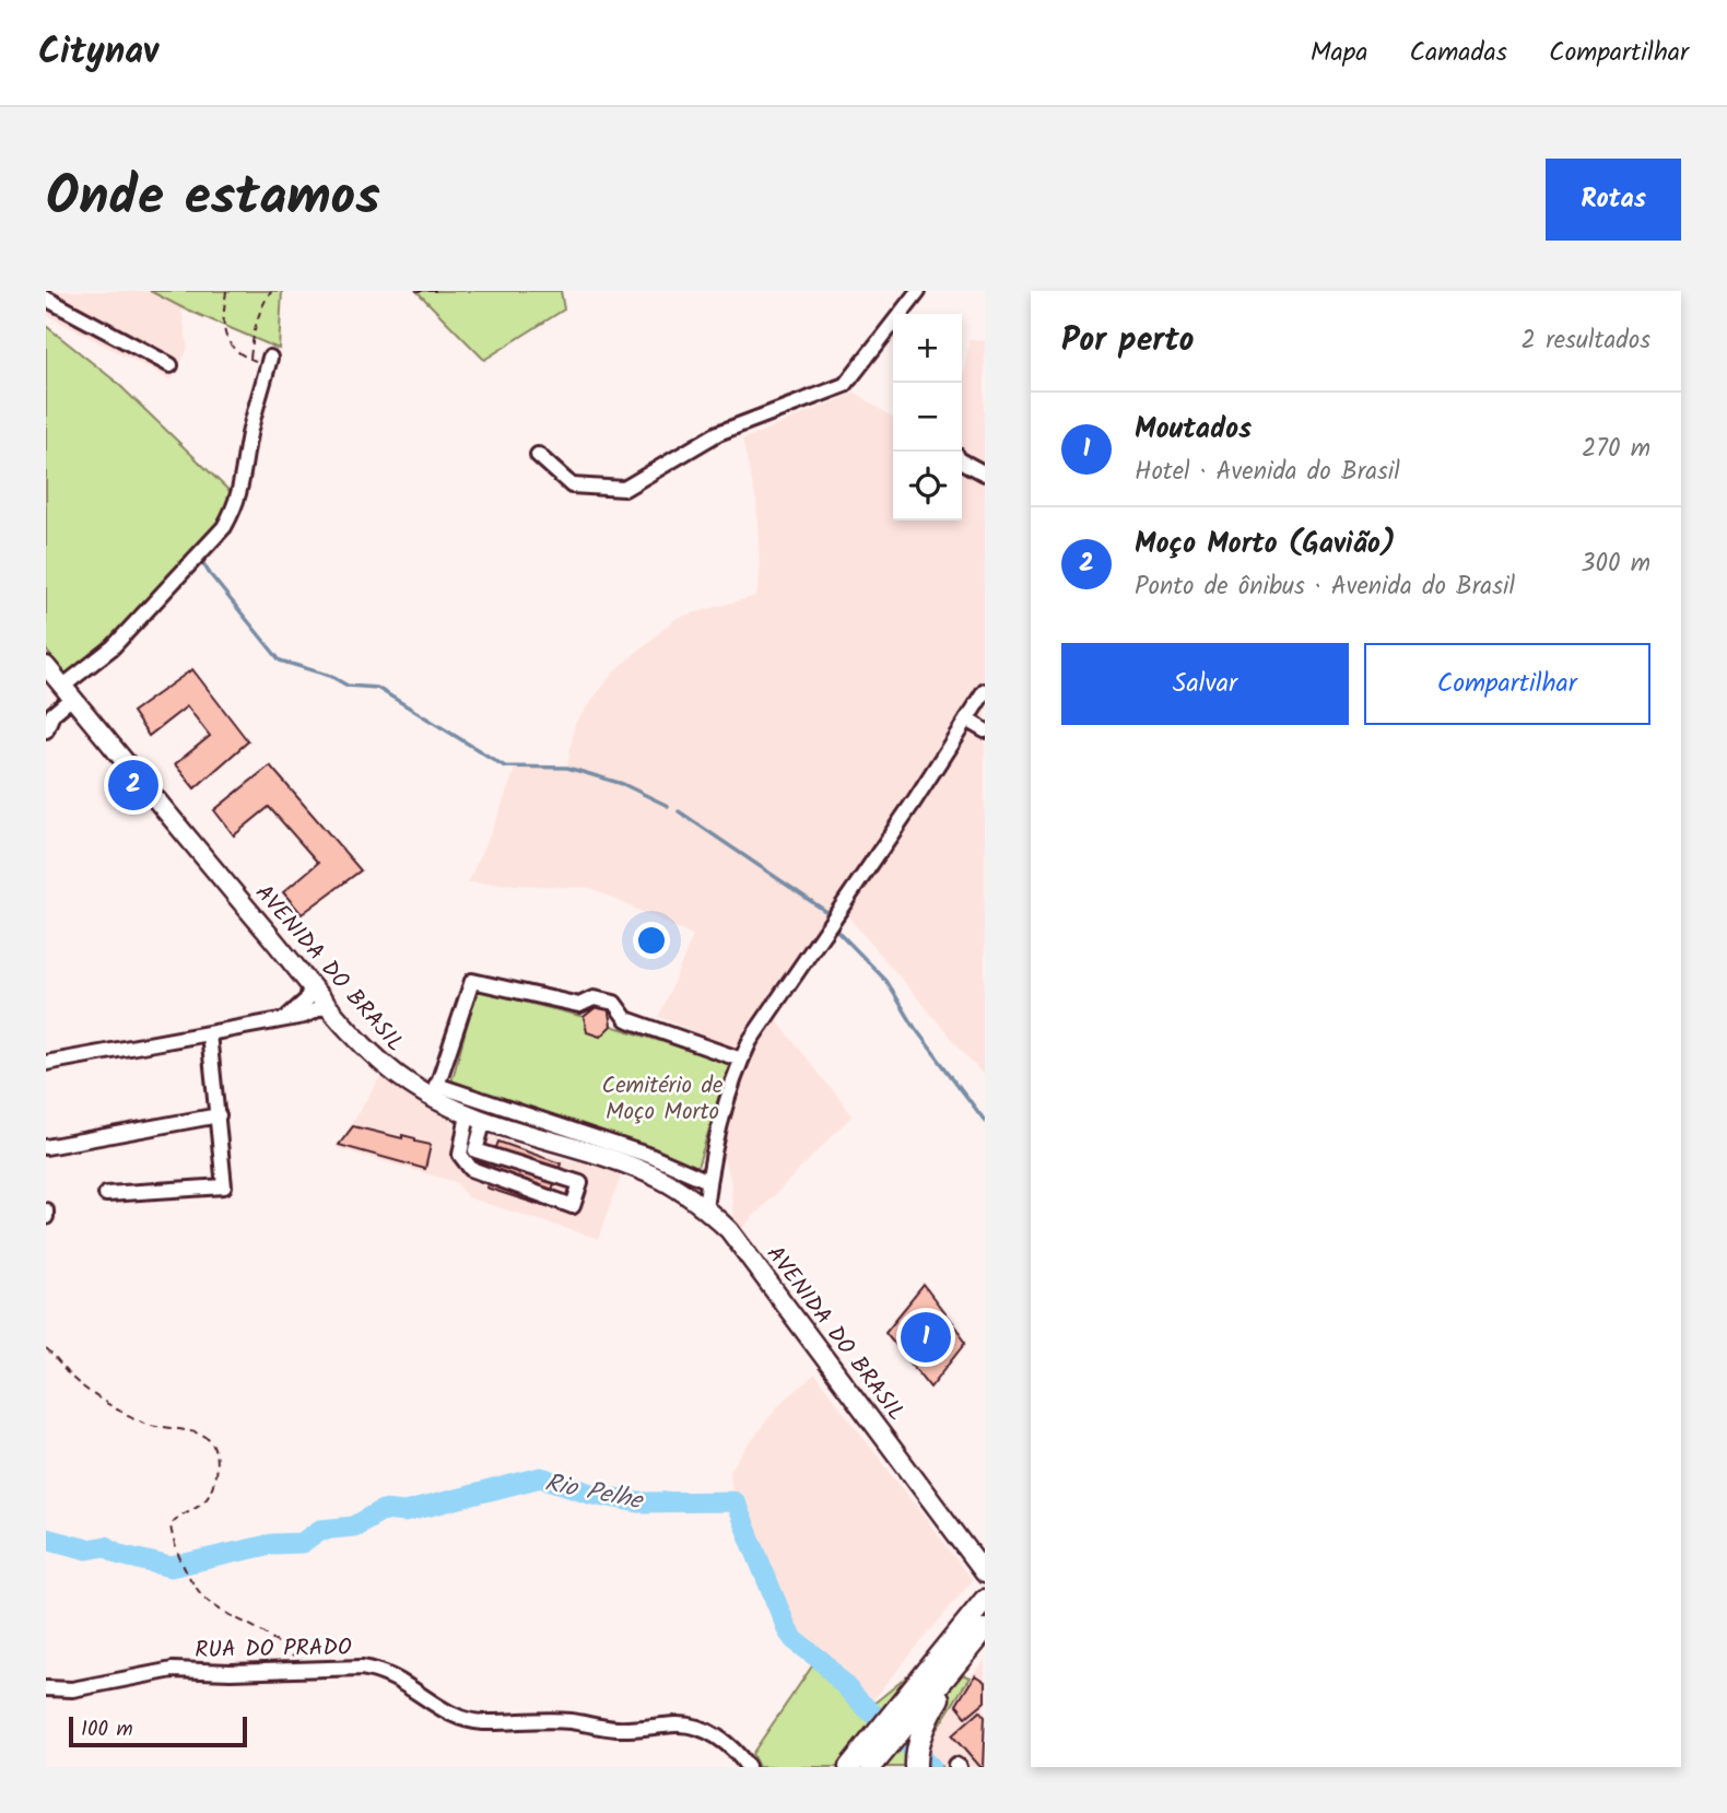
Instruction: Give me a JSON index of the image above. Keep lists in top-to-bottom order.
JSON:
{
  "streets": {
    "main road": ["AVENIDA DO BRASIL"],
    "street": ["RUA DO PRADO"]
  },
  "water": ["Rio Pelhe"],
  "parks": ["Cemitério de Moço Morto"],
  "scale_bar": "100 m",
  "page": {
    "header": "Citynav",
    "nav": ["Mapa", "Camadas", "Compartilhar"],
    "title": "Onde estamos",
    "buttons": [
      "Rotas",
      ["Salvar", "Compartilhar"]
    ],
    "heading": ["Por perto", "2 resultados"],
    "map_buttons": ["+", "−"],
    "list": [
      {
        "mark": "1",
        "name": "Moutados",
        "note": "Hotel · Avenida do Brasil",
        "value": "270 m"
      },
      {
        "mark": "2",
        "name": "Moço Morto (Gavião)",
        "note": "Ponto de ônibus · Avenida do Brasil",
        "value": "300 m"
      }
    ],
    "pins": ["2", "1"],
    "scale": "100 m"
  }
}
